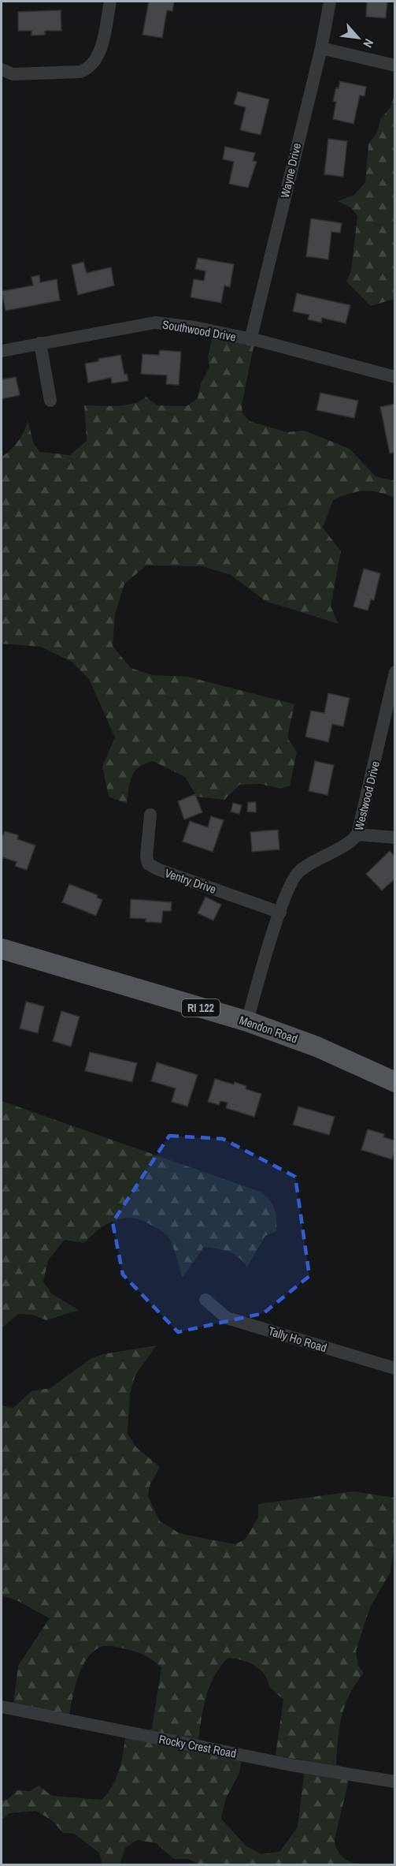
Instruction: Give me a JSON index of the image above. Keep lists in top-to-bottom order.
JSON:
{
  "streets": {
    "main road": ["RI 122", "Mendon Road"],
    "street": [
      "Wayne Drive",
      "Southwood Drive",
      "Westwood Drive",
      "Ventry Drive",
      "Tally Ho Road",
      "Rocky Crest Road"
    ]
  },
  "crossings": [
    ["Wayne Drive", "Southwood Drive"],
    ["Westwood Drive", "Ventry Drive"],
    ["Westwood Drive", "Mendon Road"]
  ],
  "north": "bottom right"
}
